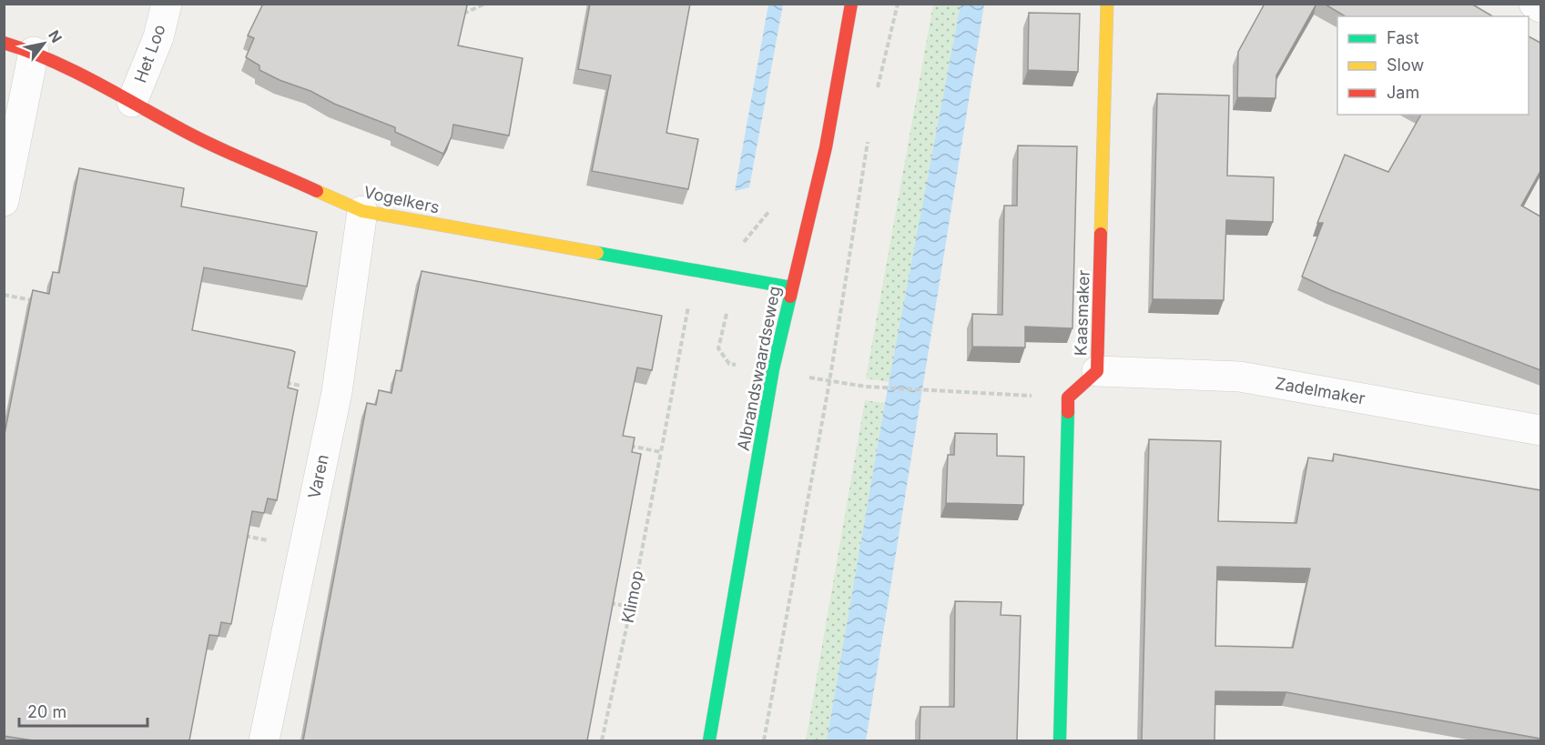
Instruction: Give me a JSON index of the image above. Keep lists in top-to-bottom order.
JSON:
{
  "streets": {
    "street": [
      "Het Loo",
      "Vogelkers",
      "Kaasmaker",
      "Albrandswaardseweg",
      "Zadelmaker",
      "Varen"
    ],
    "path": ["Klimop"]
  },
  "crossings": [
    ["Het Loo", "Vogelkers"],
    ["Vogelkers", "Albrandswaardseweg"],
    ["Vogelkers", "Varen"],
    ["Vogelkers", "Klimop"],
    ["Kaasmaker", "Zadelmaker"]
  ],
  "legend": ["Fast", "Slow", "Jam"],
  "scale_bar": "20 m",
  "north": "top right"
}
